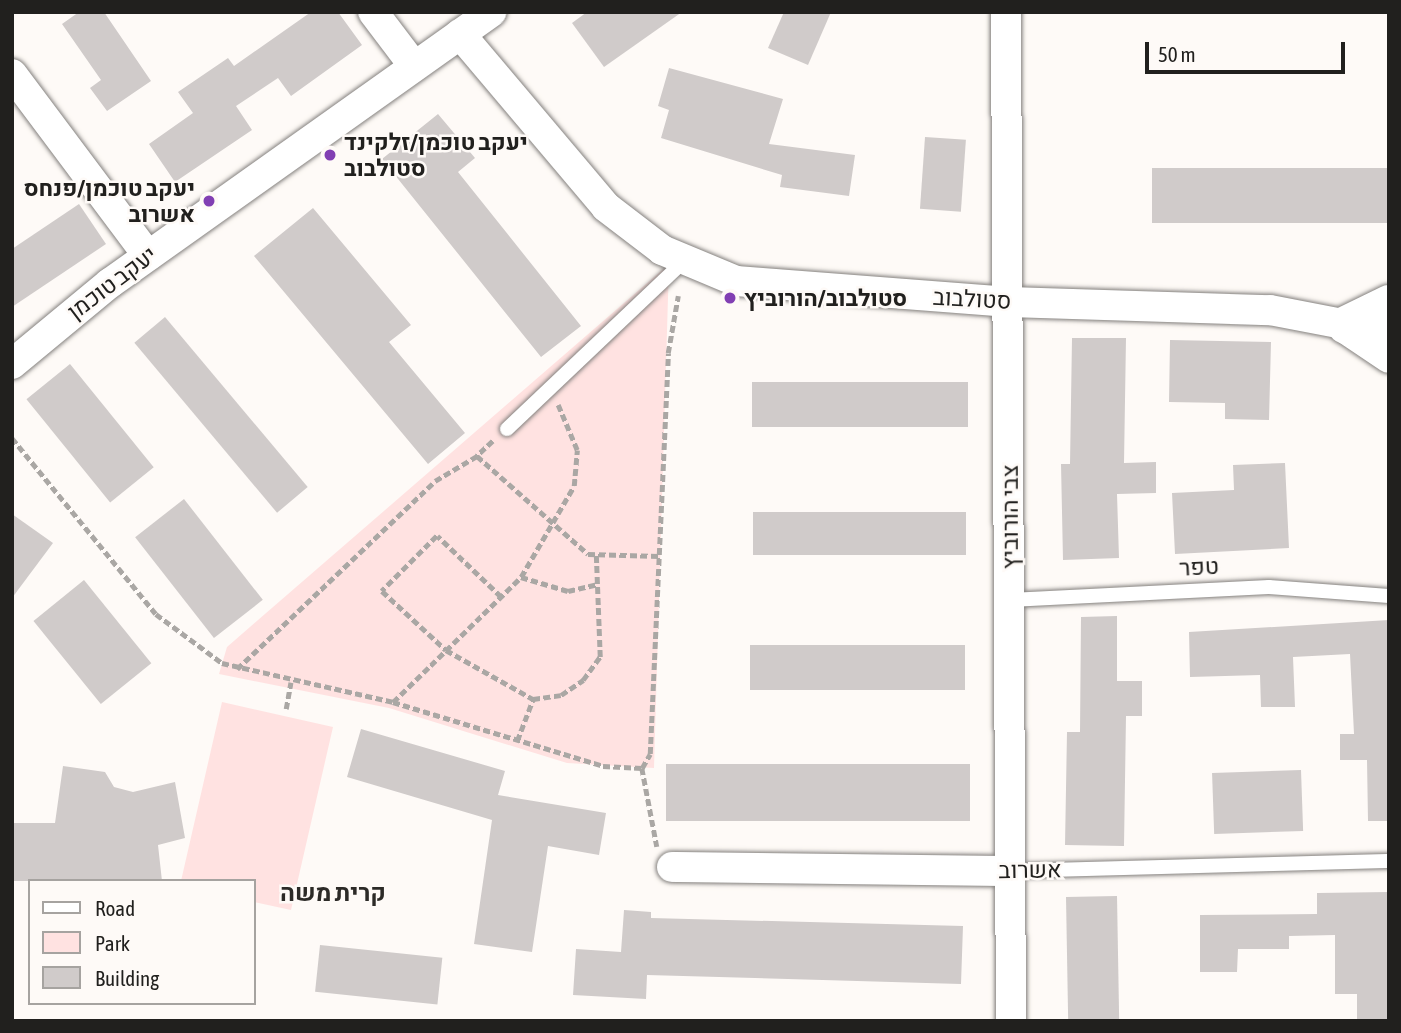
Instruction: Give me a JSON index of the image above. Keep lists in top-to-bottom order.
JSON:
{
  "streets": {
    "street": [
      "יעקב טוכמן",
      "סטולבוב",
      "צבי הורוביץ",
      "אשרוב"
    ],
    "lane": ["טפר"]
  },
  "crossings": [
    ["יעקב טוכמן", "סטולבוב"],
    ["סטולבוב", "צבי הורוביץ"],
    ["צבי הורוביץ", "טפר"],
    ["צבי הורוביץ", "אשרוב"]
  ],
  "districts": ["קרית משה"],
  "places": ["יעקב טוכמן/זלקינד סטולבוב", "יעקב טוכמן/פנחס אשרוב", "סטולבוב/הורוביץ"],
  "legend": ["Road", "Park", "Building"],
  "scale_bar": "50 m"
}
